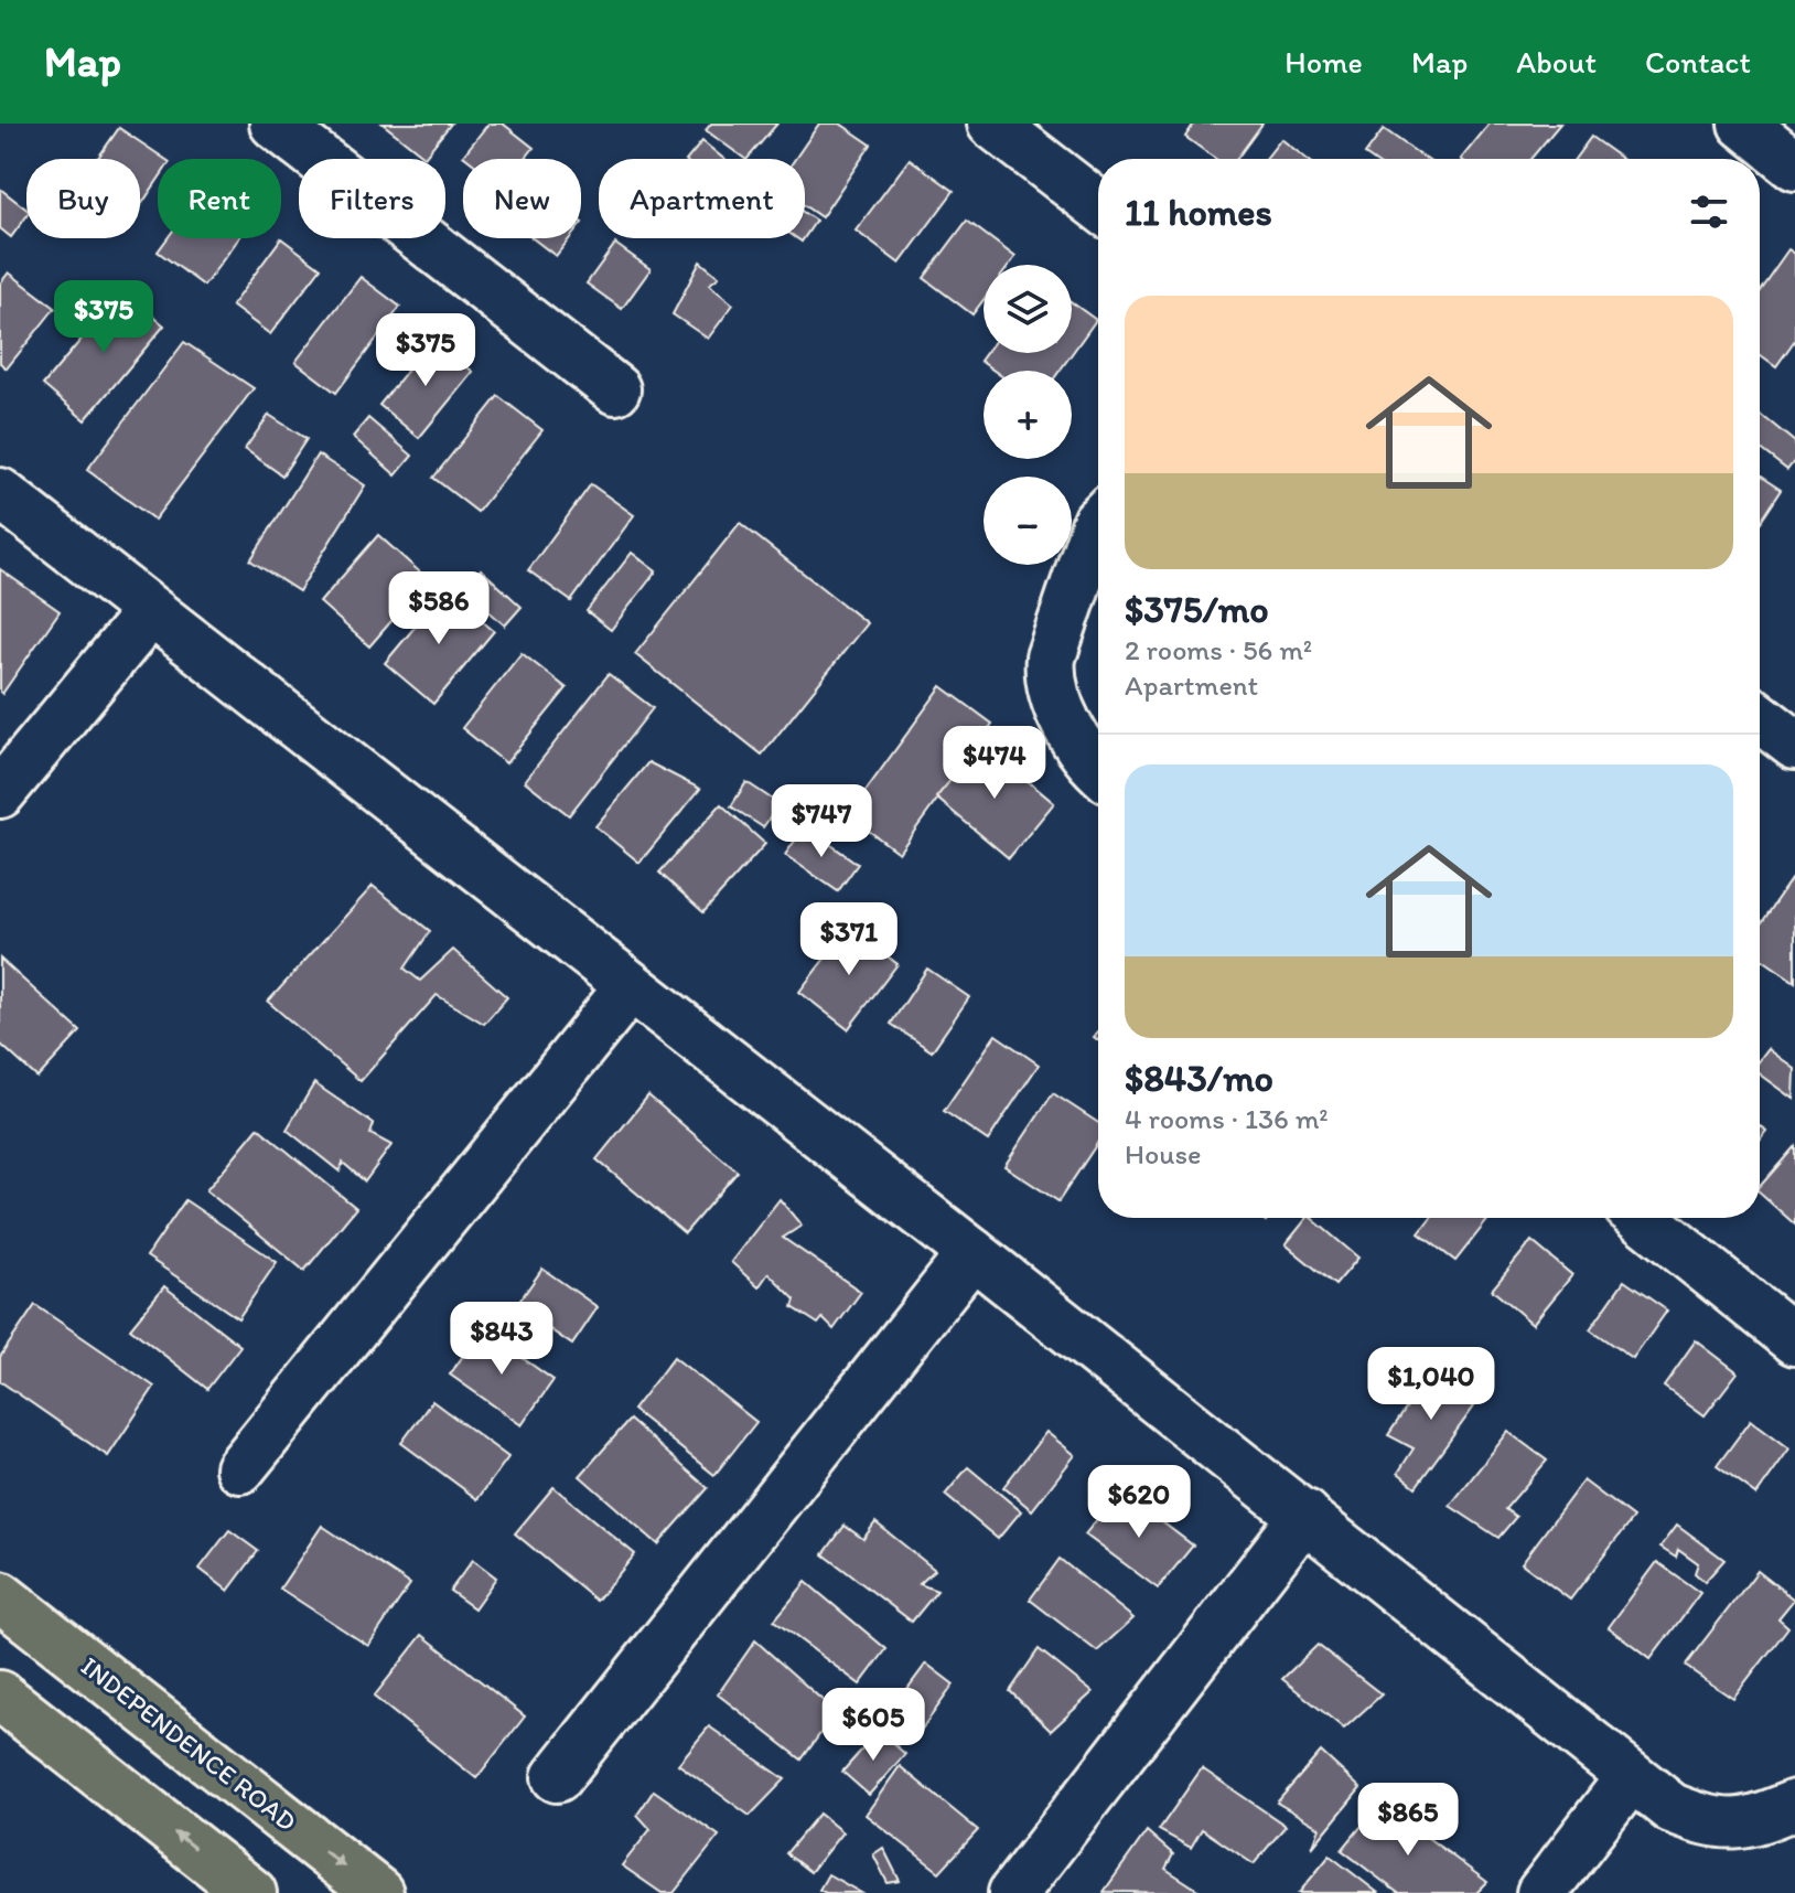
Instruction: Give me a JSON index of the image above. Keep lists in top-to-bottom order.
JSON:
{
  "streets": {
    "main road": ["INDEPENDENCE ROAD"]
  },
  "page": {
    "header": "Map",
    "nav": [
      "Home",
      "Map",
      "About",
      "Contact"
    ],
    "chip": [
      "Buy",
      "Rent",
      "Filters",
      "New",
      "Apartment"
    ],
    "heading": "11 homes",
    "map_buttons": ["+", "−"],
    "list": [
      {
        "name": "$375/mo",
        "note": "2 rooms · 56 m² · Apartment"
      },
      {
        "name": "$843/mo",
        "note": "4 rooms · 136 m² · House"
      }
    ],
    "price": [
      "$375",
      "$375",
      "$586",
      "$474",
      "$747",
      "$371",
      "$843",
      "$1,040",
      "$620",
      "$605",
      "$865"
    ]
  }
}
